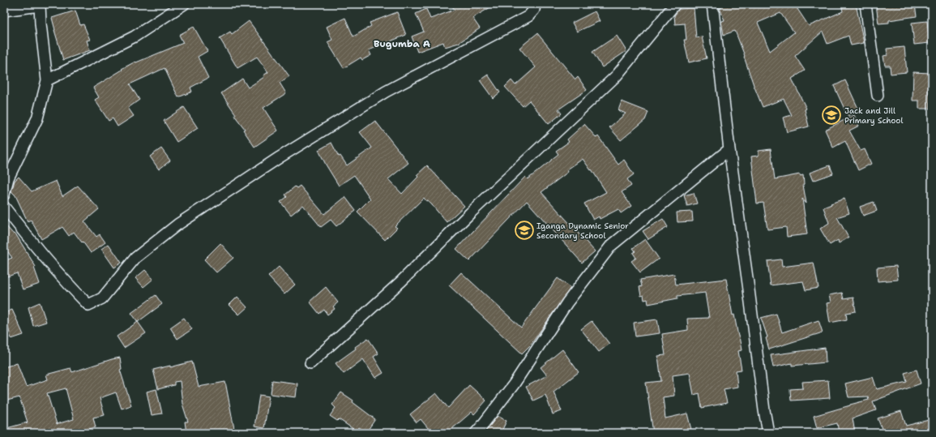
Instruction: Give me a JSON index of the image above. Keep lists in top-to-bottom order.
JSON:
{
  "districts": ["Bugumba A"],
  "places": {
    "school or university": ["Jack and Jill Primary School", "Iganga Dynamic Senior Secondary School"]
  }
}
